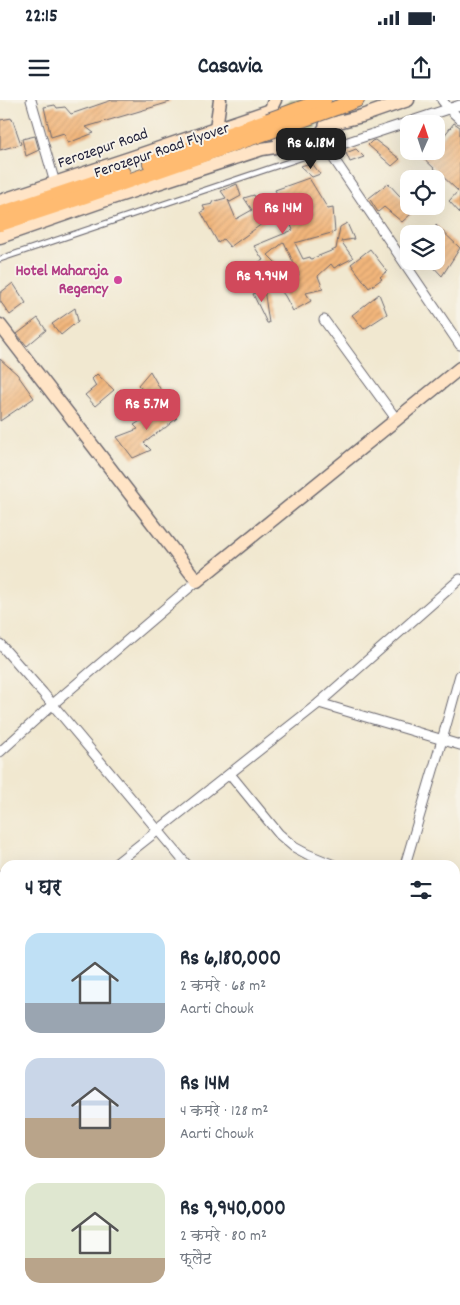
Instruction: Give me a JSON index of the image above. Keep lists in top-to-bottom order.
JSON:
{
  "streets": {
    "main road": ["Ferozepur Road", "Ferozepur Road Flyover"]
  },
  "places": ["Hotel Maharaja Regency"],
  "north": "top",
  "page": {
    "status": "22:15",
    "header": "Casavia",
    "price": [
      "Rs 6.18M",
      "Rs 14M",
      "Rs 9.94M",
      "Rs 5.7M"
    ],
    "heading": "4 घर",
    "list": [
      {
        "name": "Rs 6,180,000",
        "note": "2 कमरे · 68 m² · Aarti Chowk"
      },
      {
        "name": "Rs 14M",
        "note": "4 कमरे · 128 m² · Aarti Chowk"
      },
      {
        "name": "Rs 9,940,000",
        "note": "2 कमरे · 80 m² · फ़्लैट"
      }
    ]
  }
}
